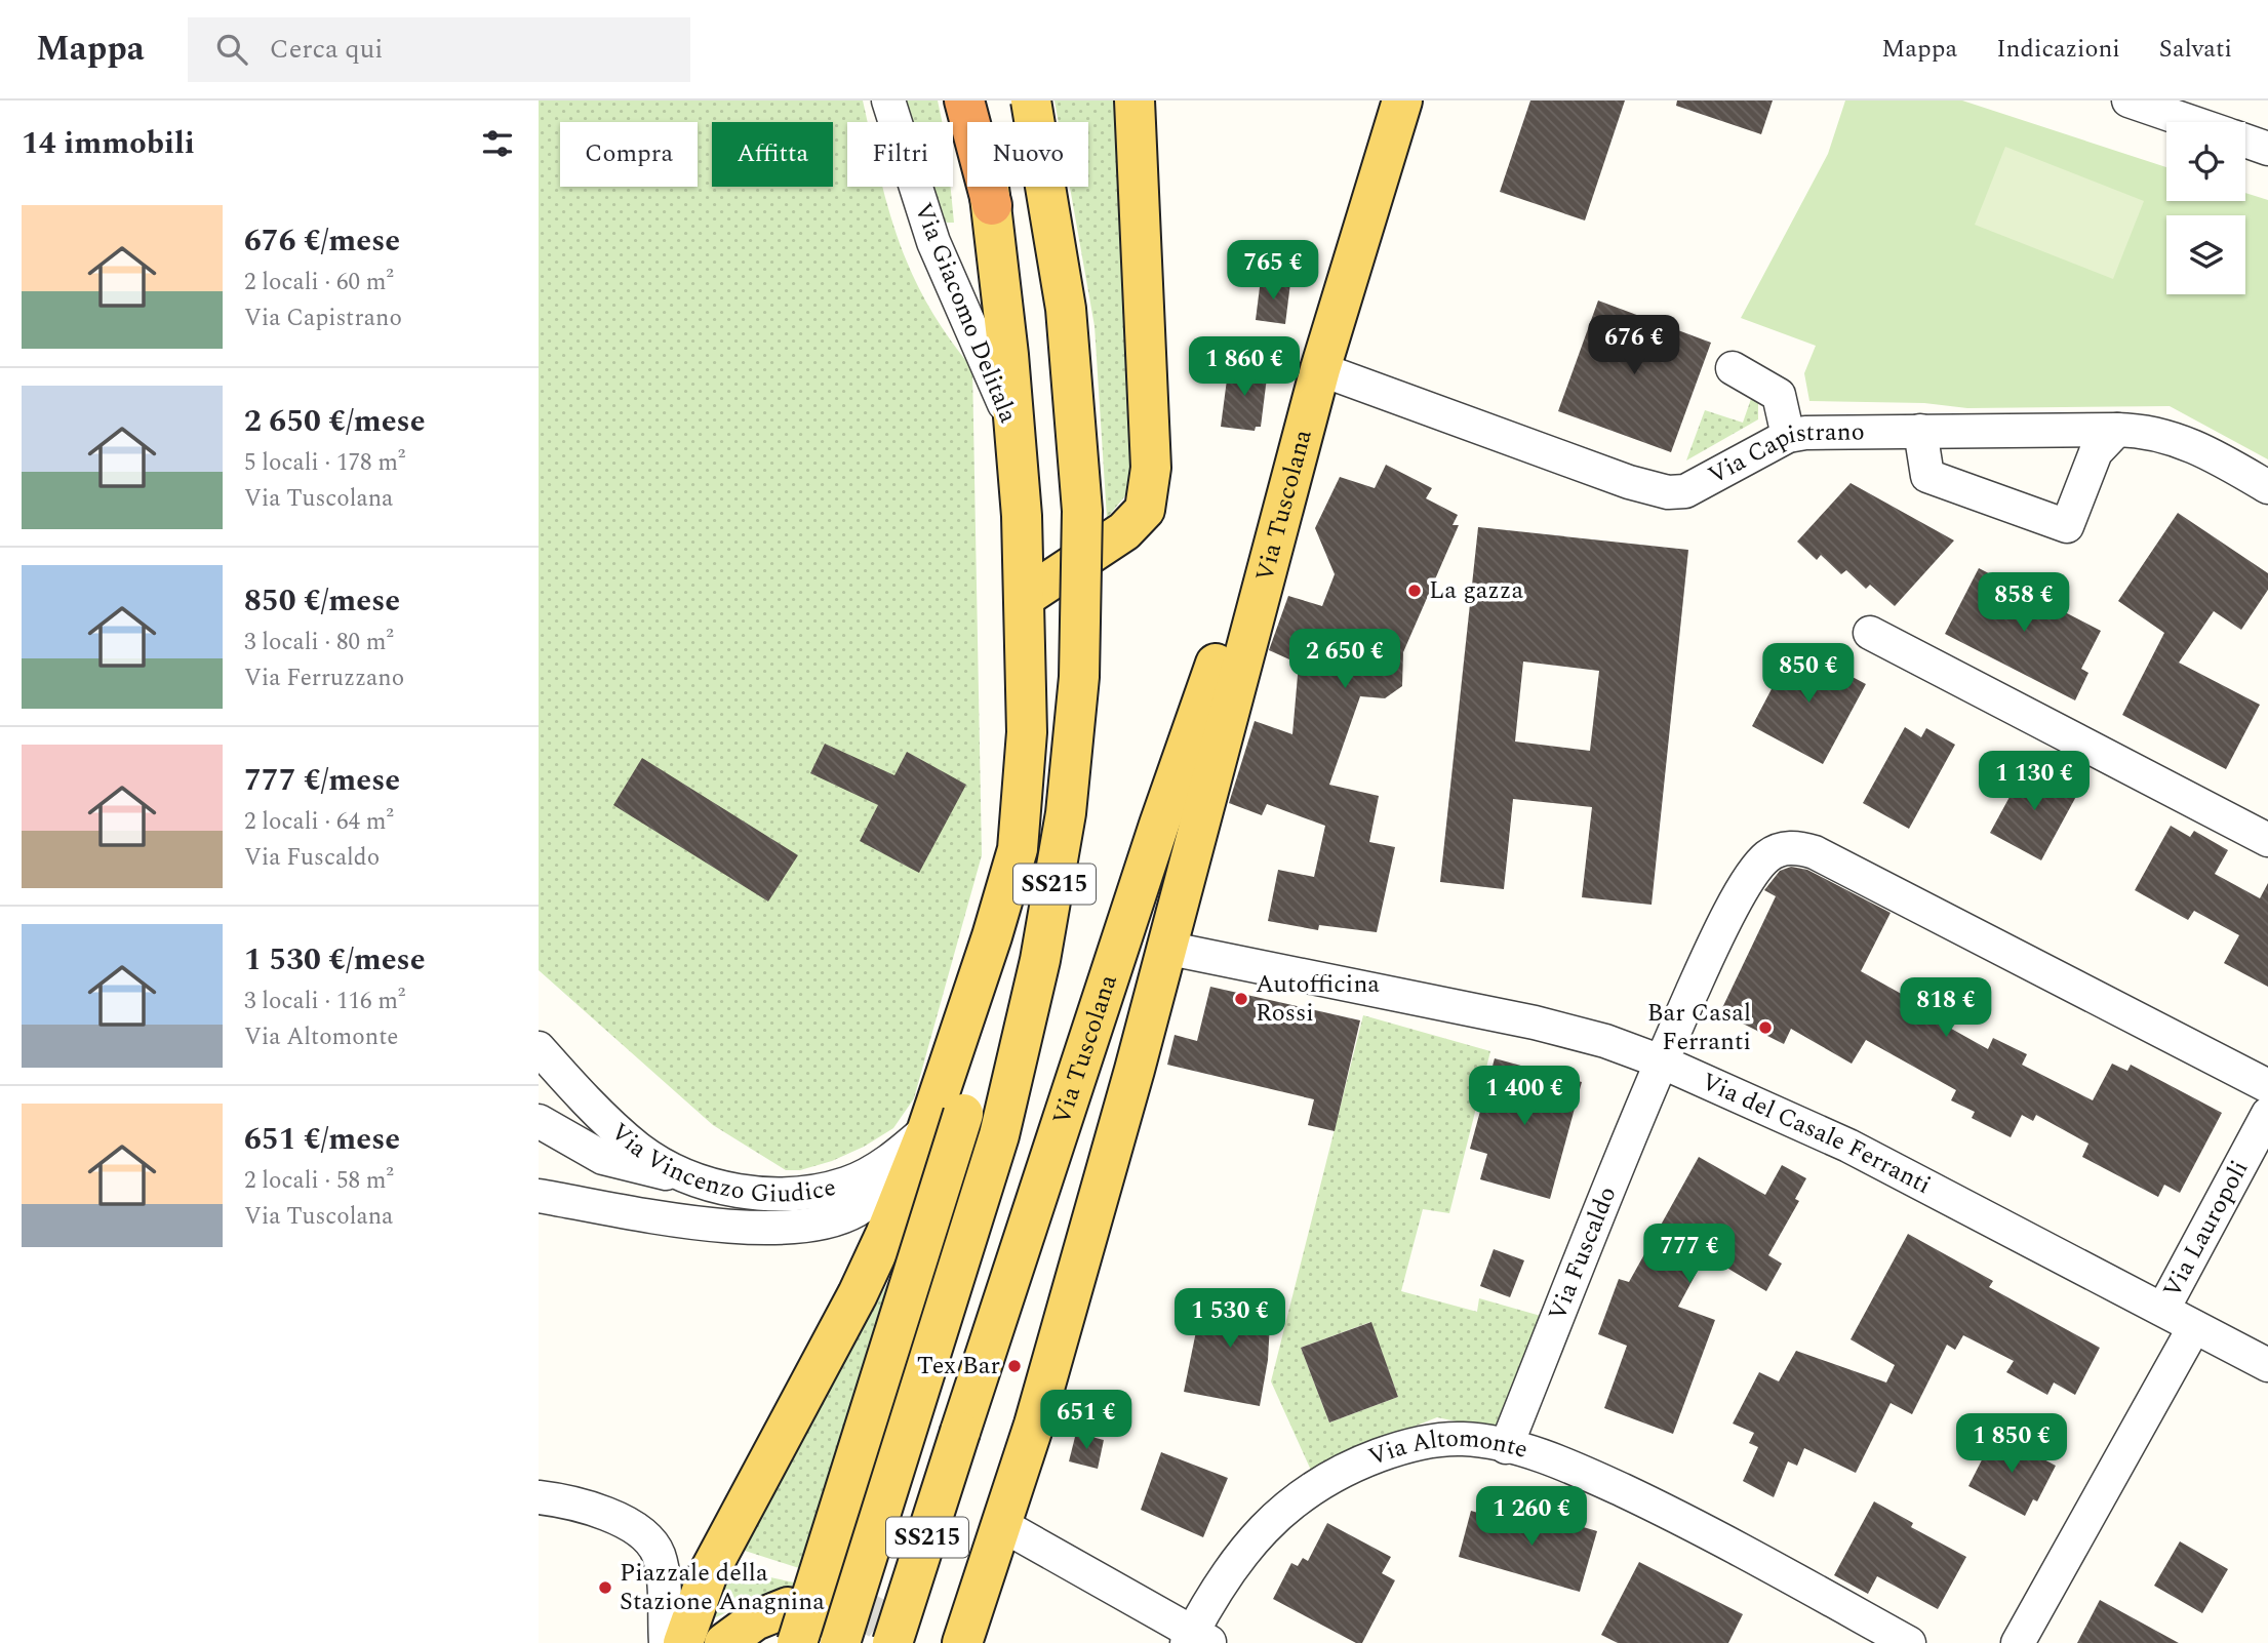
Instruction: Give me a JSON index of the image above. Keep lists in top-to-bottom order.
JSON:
{
  "streets": {
    "main road": ["Via Tuscolana", "SS215"],
    "street": [
      "Via Giacomo Delitala",
      "Via Capistrano",
      "Via del Casale Ferranti",
      "Via Vincenzo Giudice",
      "Via Lauropoli",
      "Via Fuscaldo",
      "Via Altomonte"
    ]
  },
  "crossings": [
    ["Via Capistrano", "Via Tuscolana"],
    ["Via Capistrano", "SS215"],
    ["Via Tuscolana", "SS215"],
    ["Via Tuscolana", "Via del Casale Ferranti"],
    ["Via del Casale Ferranti", "Via Lauropoli"],
    ["Via del Casale Ferranti", "Via Fuscaldo"],
    ["Via Fuscaldo", "Via Altomonte"]
  ],
  "places": [
    "La gazza",
    "Autofficina Rossi",
    "Bar Casal Ferranti",
    "Tex Bar",
    "Piazzale della Stazione Anagnina"
  ],
  "page": {
    "header": "Mappa",
    "search": "Cerca qui",
    "nav": ["Mappa", "Indicazioni", "Salvati"],
    "heading": "14 immobili",
    "chip": [
      "Compra",
      "Affitta",
      "Filtri",
      "Nuovo"
    ],
    "list": [
      {
        "name": "676 €/mese",
        "note": "2 locali · 60 m² · Via Capistrano"
      },
      {
        "name": "2 650 €/mese",
        "note": "5 locali · 178 m² · Via Tuscolana"
      },
      {
        "name": "850 €/mese",
        "note": "3 locali · 80 m² · Via Ferruzzano"
      },
      {
        "name": "777 €/mese",
        "note": "2 locali · 64 m² · Via Fuscaldo"
      },
      {
        "name": "1 530 €/mese",
        "note": "3 locali · 116 m² · Via Altomonte"
      },
      {
        "name": "651 €/mese",
        "note": "2 locali · 58 m² · Via Tuscolana"
      }
    ],
    "price": [
      "765 €",
      "676 €",
      "1 860 €",
      "858 €",
      "2 650 €",
      "850 €",
      "1 130 €",
      "818 €",
      "1 400 €",
      "777 €",
      "1 530 €",
      "651 €",
      "1 850 €",
      "1 260 €"
    ]
  }
}
